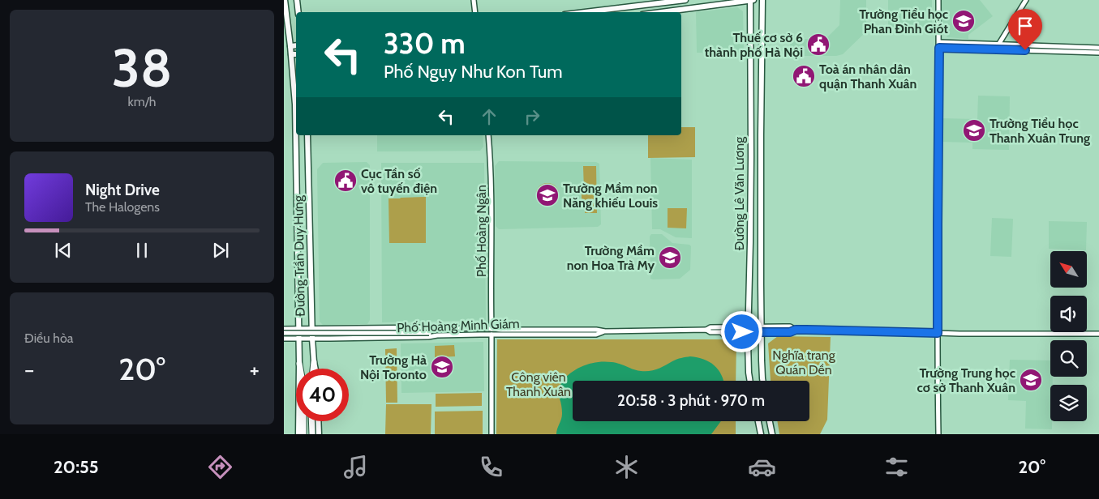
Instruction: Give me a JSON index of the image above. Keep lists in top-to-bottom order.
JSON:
{
  "streets": {
    "main road": ["Đường Lê Văn Lương", "Đường Trần Duy Hưng"],
    "street": ["Phố Hoàng Ngân", "Phố Hoàng Minh Giám"]
  },
  "crossings": [
    ["Đường Lê Văn Lương", "Phố Hoàng Minh Giám"],
    ["Phố Hoàng Ngân", "Phố Hoàng Minh Giám"],
    ["Đường Trần Duy Hưng", "Phố Hoàng Minh Giám"]
  ],
  "parks": ["Nghĩa trang Quán Dền", "Công viên Thanh Xuân"],
  "places": {
    "school or university": [
      "Trường Tiểu học Phan Đình Giót",
      "Trường Tiểu học Thanh Xuân Trung",
      "Trường Mầm non Năng khiếu Louis",
      "Trường Mầm non Hoa Trà My",
      "Trường Hà Nội Toronto",
      "Trường Trung học cơ sở Thanh Xuân"
    ],
    "public building": ["Thuế cơ sở 6 thành phố Hà Nội", "Toà án nhân dân quận Thanh Xuân", "Cục Tần số vô tuyến điện"]
  },
  "north": "top left",
  "page": {
    "tile": [
      ["38", "km/h"],
      "Điều hòa"
    ],
    "turn": ["330 m", "Phố Ngụy Như Kon Tum"],
    "song": ["Night Drive", "The Halogens"],
    "heat": ["−", "20°", "+"],
    "limit": "40",
    "trip": "20:58 · 3 phút · 970 m",
    "tabs": ["20:55", "20°"]
  }
}
